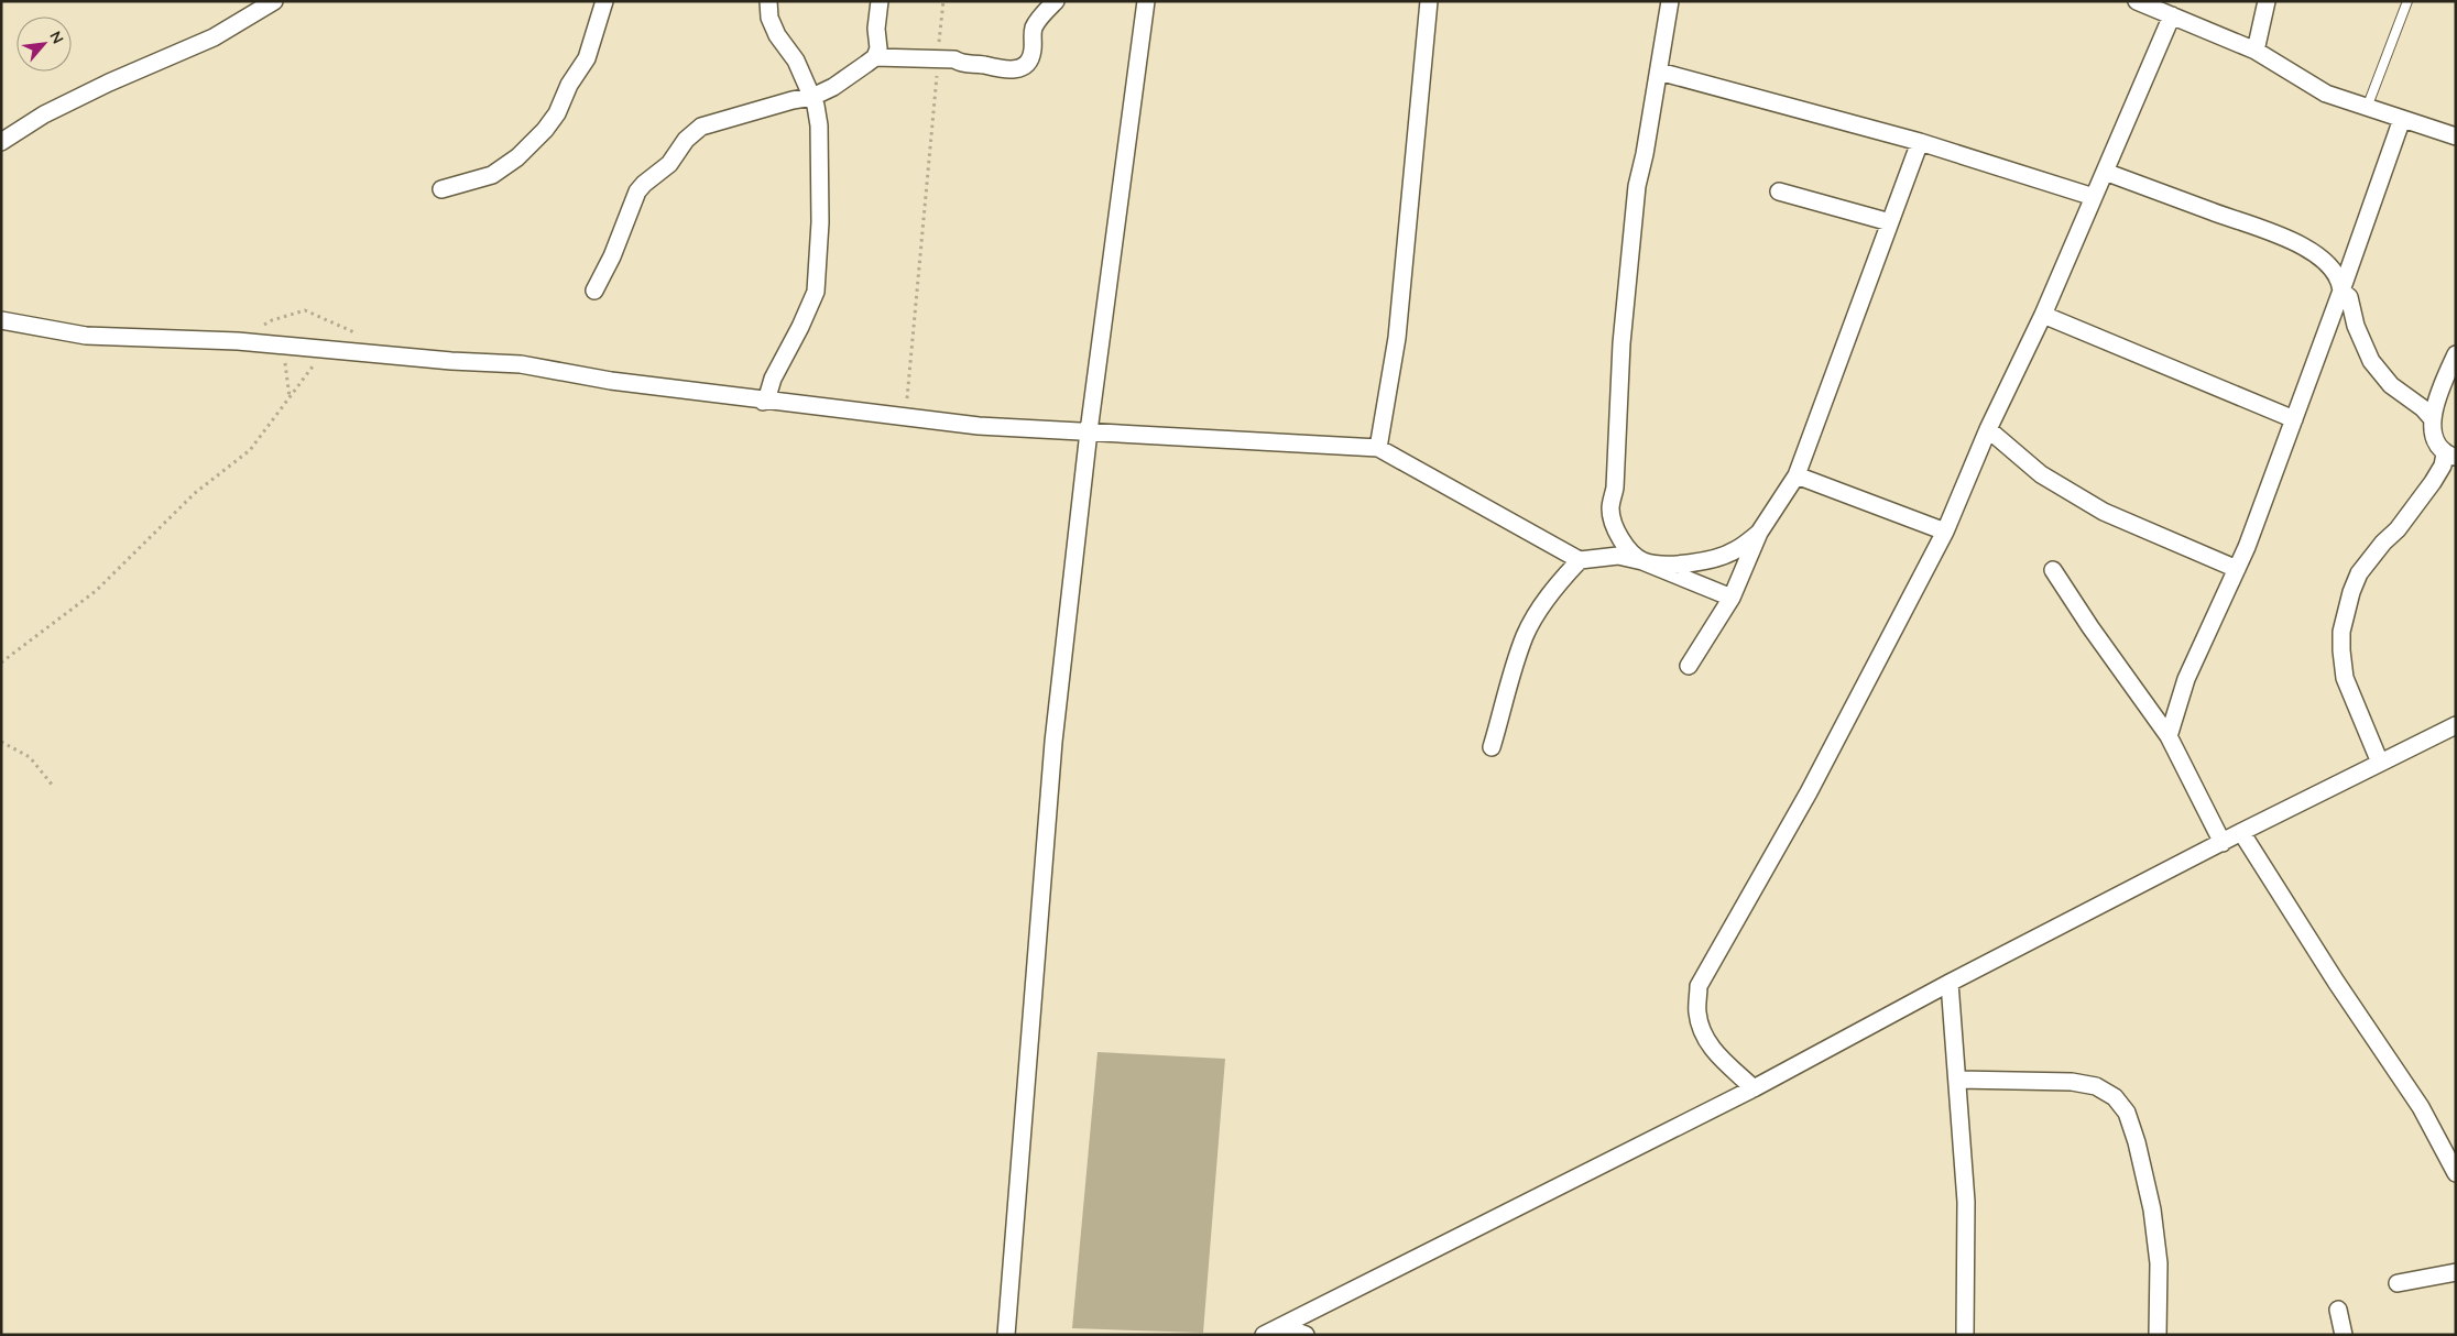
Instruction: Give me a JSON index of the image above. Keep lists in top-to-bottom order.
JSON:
{
  "north": "top right"
}
